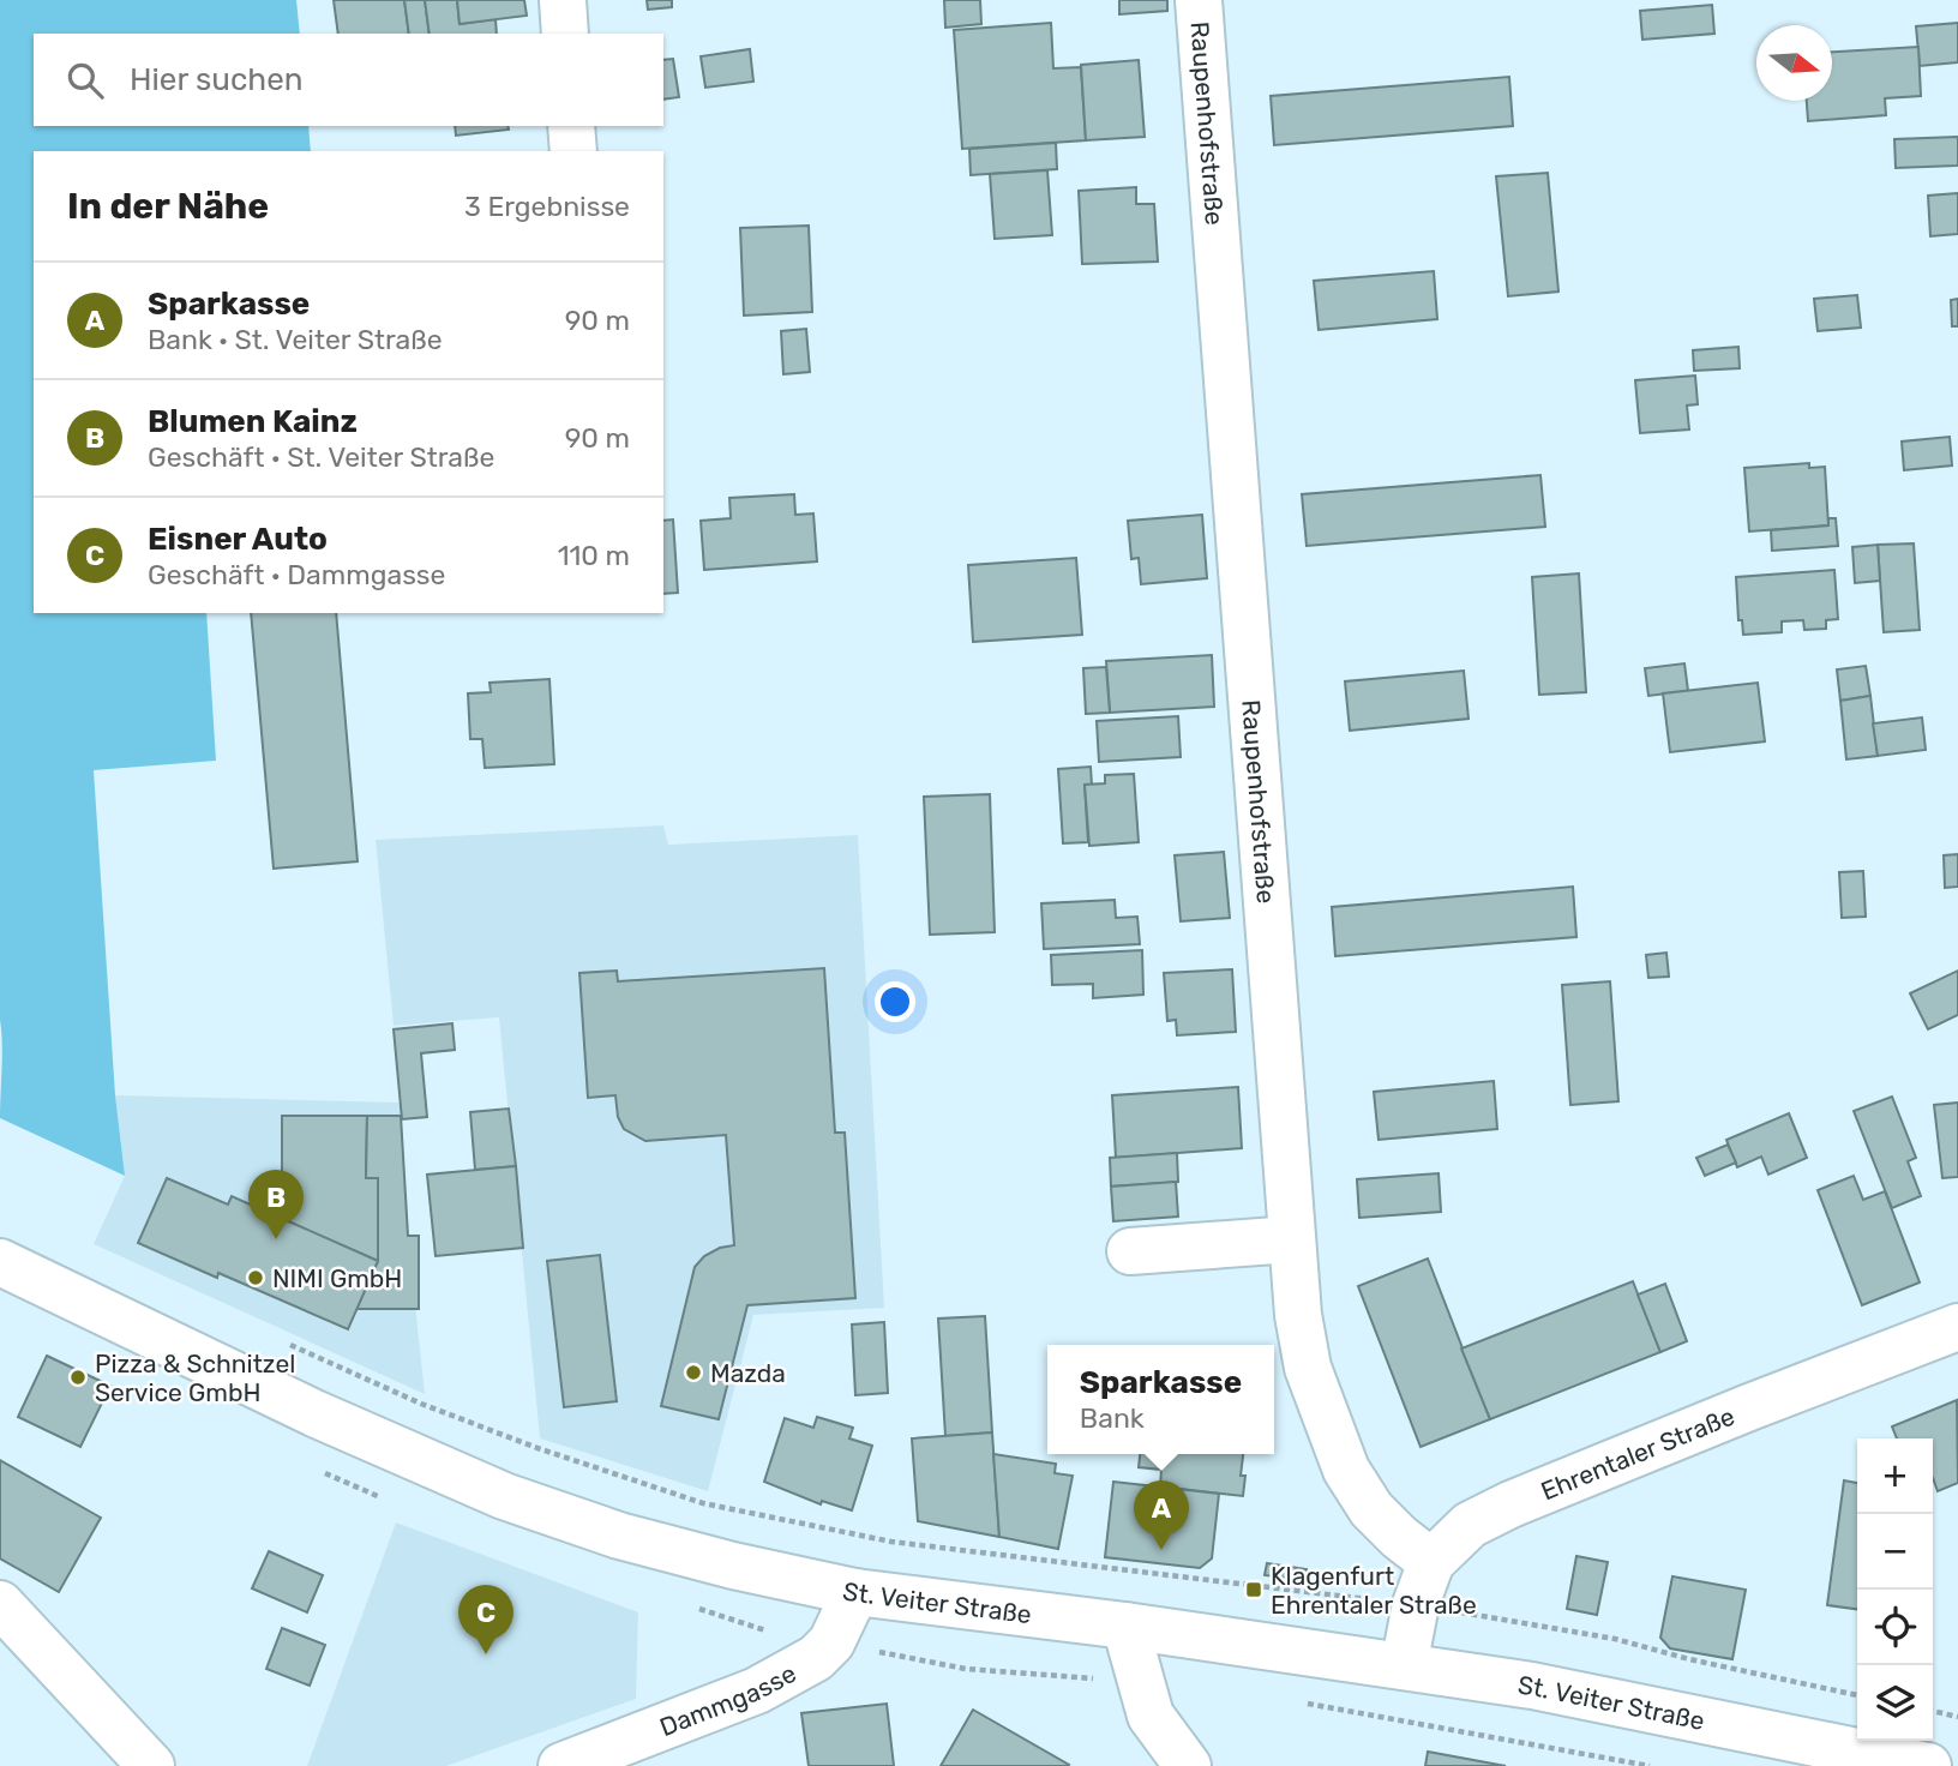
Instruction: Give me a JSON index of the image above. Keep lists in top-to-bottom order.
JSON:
{
  "streets": {
    "street": [
      "Raupenhofstraße",
      "Ehrentaler Straße",
      "St. Veiter Straße",
      "Dammgasse"
    ]
  },
  "crossings": [
    ["Raupenhofstraße", "Ehrentaler Straße"],
    ["Ehrentaler Straße", "St. Veiter Straße"],
    ["St. Veiter Straße", "Dammgasse"]
  ],
  "places": {
    "other": ["NIMI GmbH", "Mazda", "Pizza & Schnitzel Service GmbH"],
    "transit": ["Klagenfurt Ehrentaler Straße"]
  },
  "north": "right",
  "page": {
    "search": "Hier suchen",
    "heading": ["In der Nähe", "3 Ergebnisse"],
    "list": [
      {
        "mark": "A",
        "name": "Sparkasse",
        "note": "Bank · St. Veiter Straße",
        "value": "90 m"
      },
      {
        "mark": "B",
        "name": "Blumen Kainz",
        "note": "Geschäft · St. Veiter Straße",
        "value": "90 m"
      },
      {
        "mark": "C",
        "name": "Eisner Auto",
        "note": "Geschäft · Dammgasse",
        "value": "110 m"
      }
    ],
    "pins": ["B", "A", "C"],
    "popup": ["Sparkasse", "Bank"],
    "map_buttons": ["+", "−"]
  }
}
